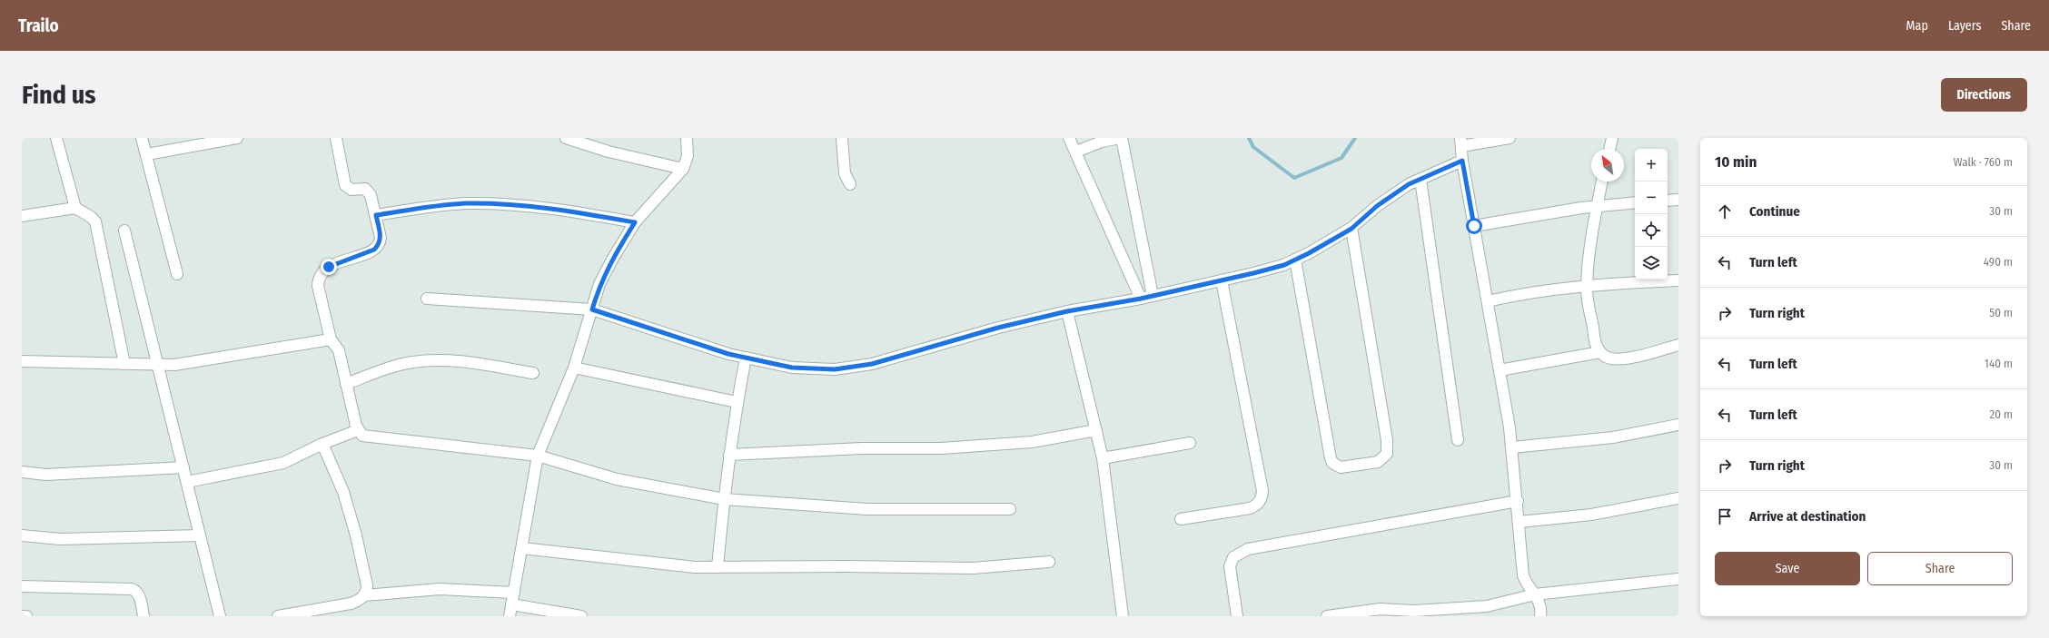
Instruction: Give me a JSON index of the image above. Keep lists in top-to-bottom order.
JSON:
{
  "north": "top left",
  "page": {
    "header": "Trailo",
    "nav": ["Map", "Layers", "Share"],
    "buttons": [
      "Directions",
      ["Save", "Share"]
    ],
    "title": "Find us",
    "heading": ["10 min", "Walk · 760 m"],
    "map_buttons": ["+", "−"],
    "list": [
      ["Continue", "30 m"],
      ["Turn left", "490 m"],
      ["Turn right", "50 m"],
      ["Turn left", "140 m"],
      ["Turn left", "20 m"],
      ["Turn right", "30 m"],
      "Arrive at destination"
    ]
  }
}
